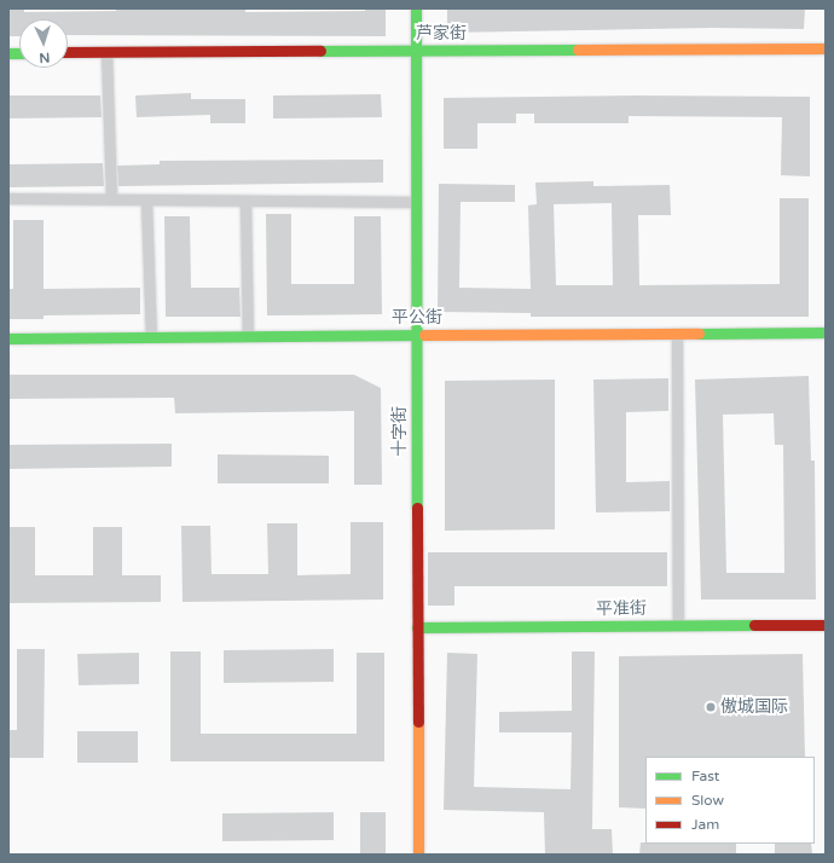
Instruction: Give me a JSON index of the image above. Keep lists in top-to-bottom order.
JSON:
{
  "streets": {
    "street": [
      "芦家街",
      "平公街",
      "十字街",
      "平准街"
    ]
  },
  "crossings": [
    ["芦家街", "十字街"],
    ["平公街", "十字街"],
    ["十字街", "平准街"]
  ],
  "places": ["傲城国际"],
  "legend": ["Fast", "Slow", "Jam"],
  "north": "bottom"
}
